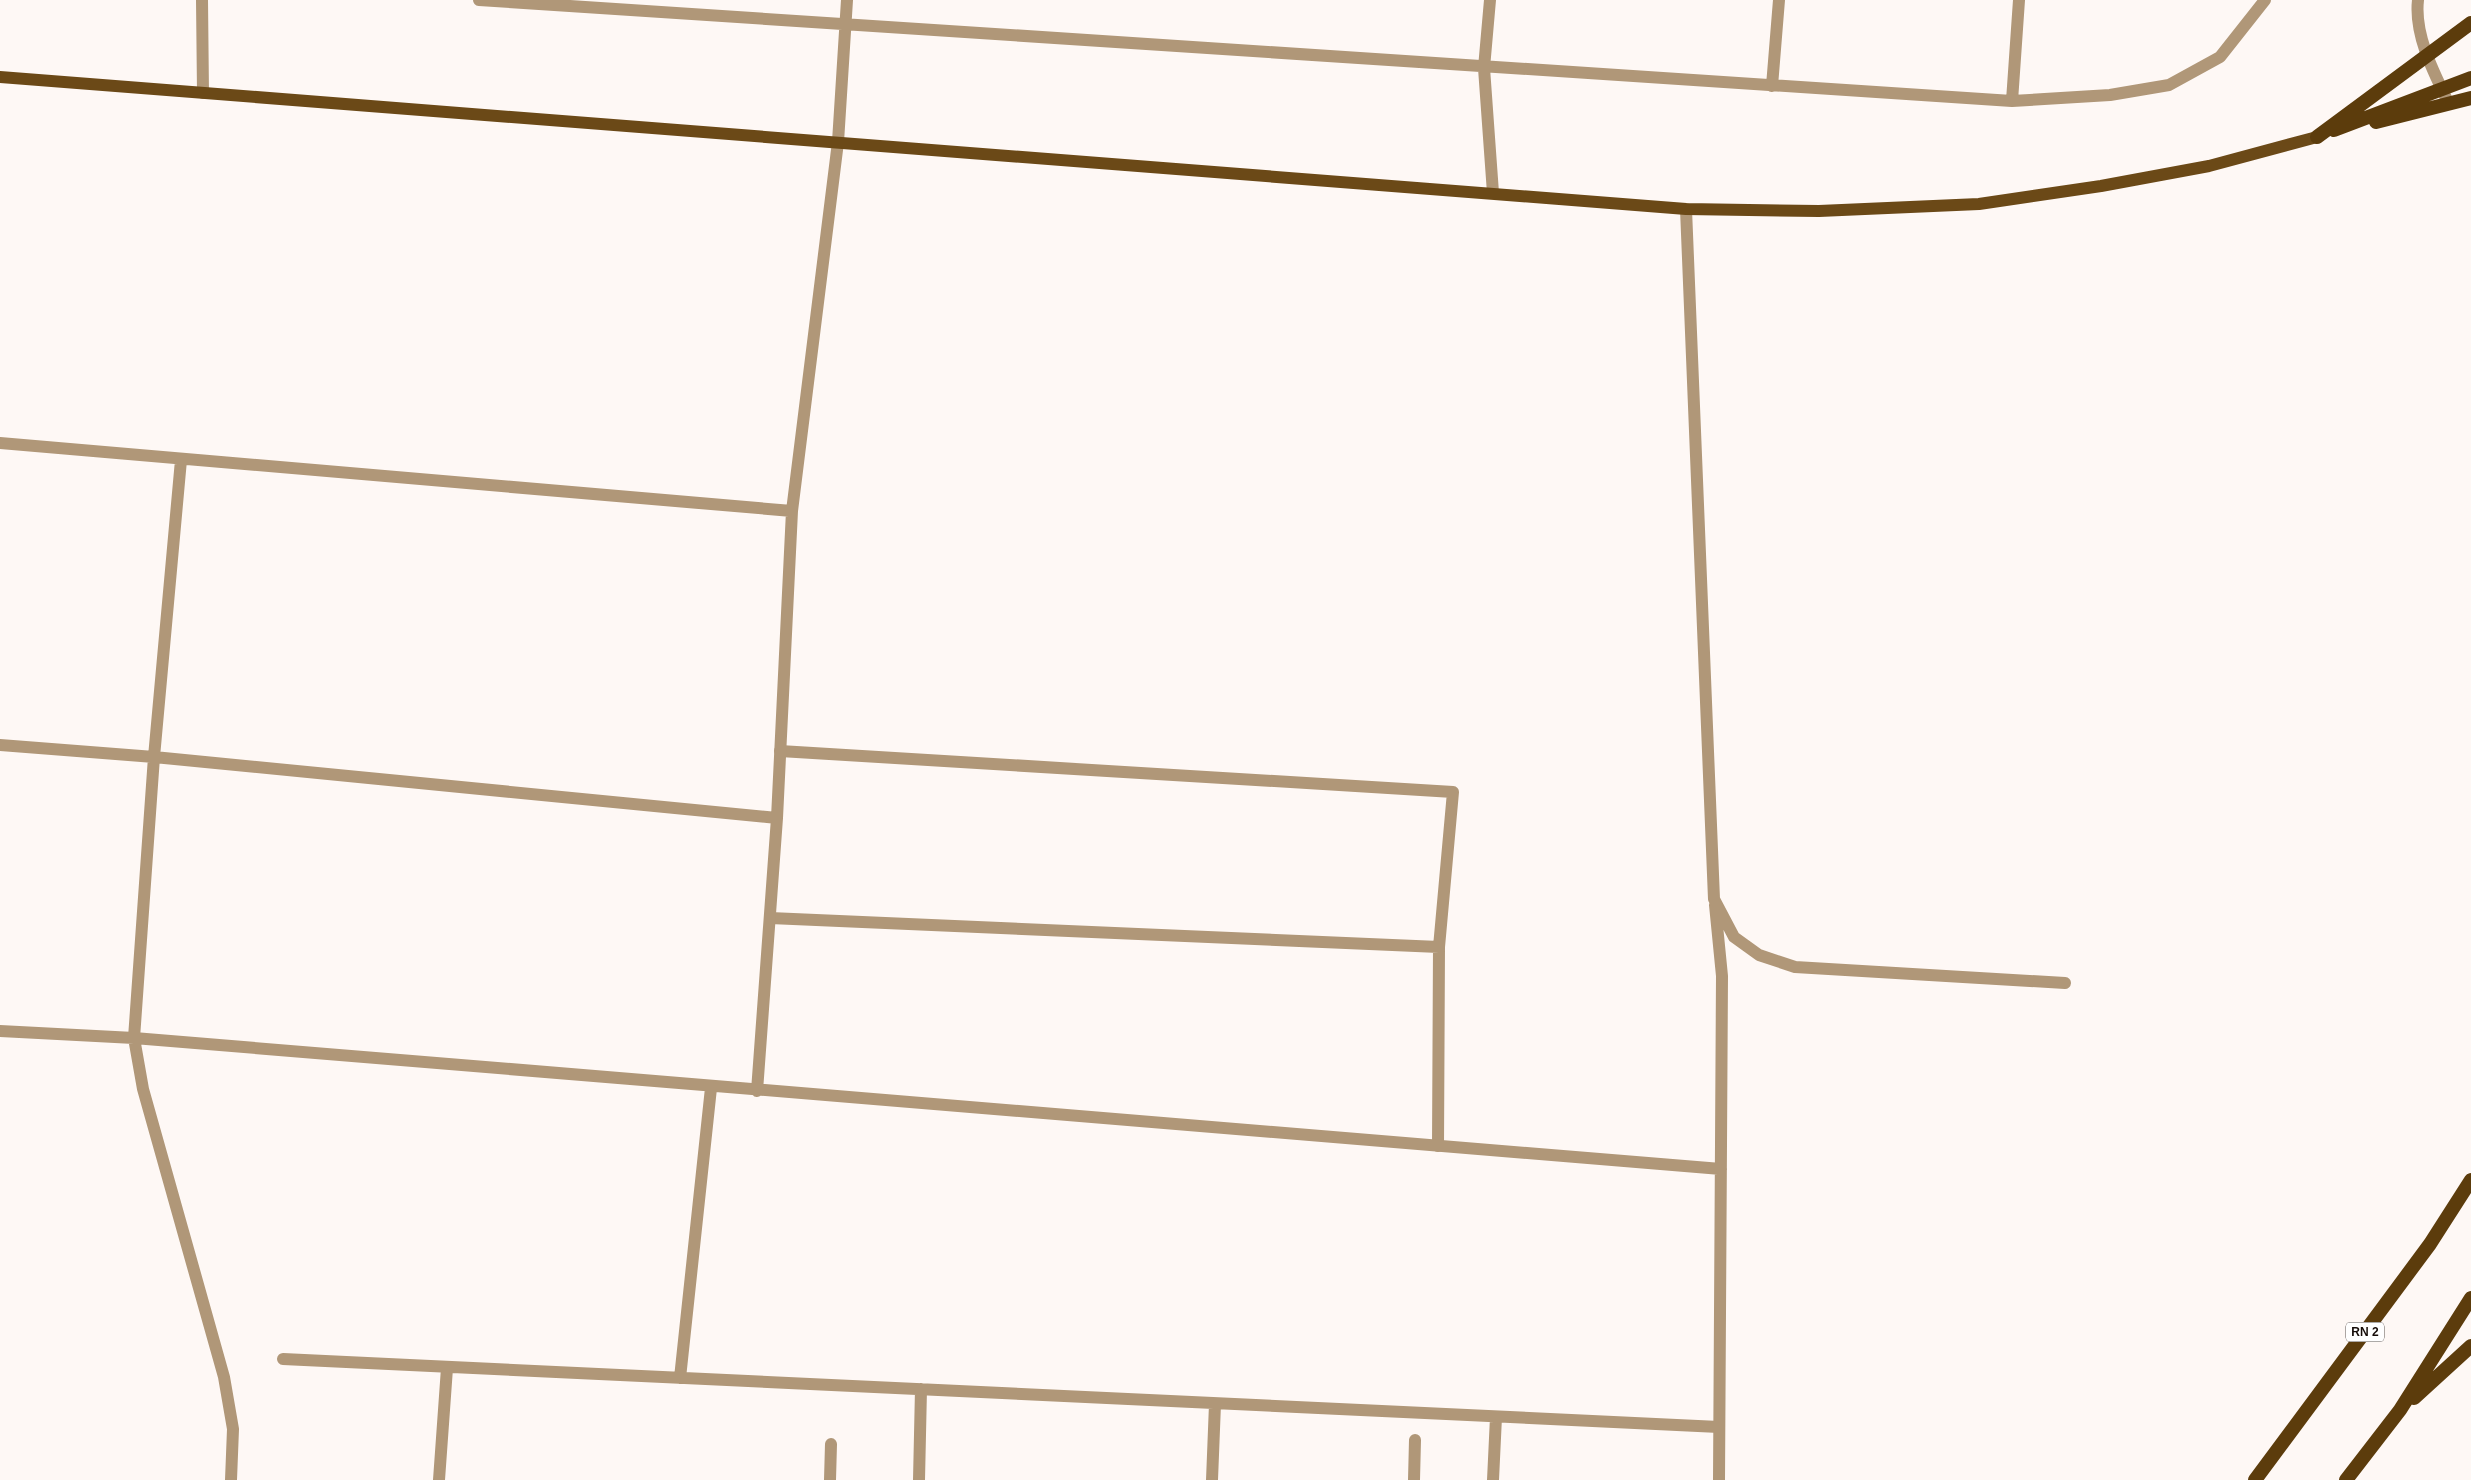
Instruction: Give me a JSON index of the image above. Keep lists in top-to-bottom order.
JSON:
{
  "streets": {
    "highway": ["RN 2"]
  }
}
